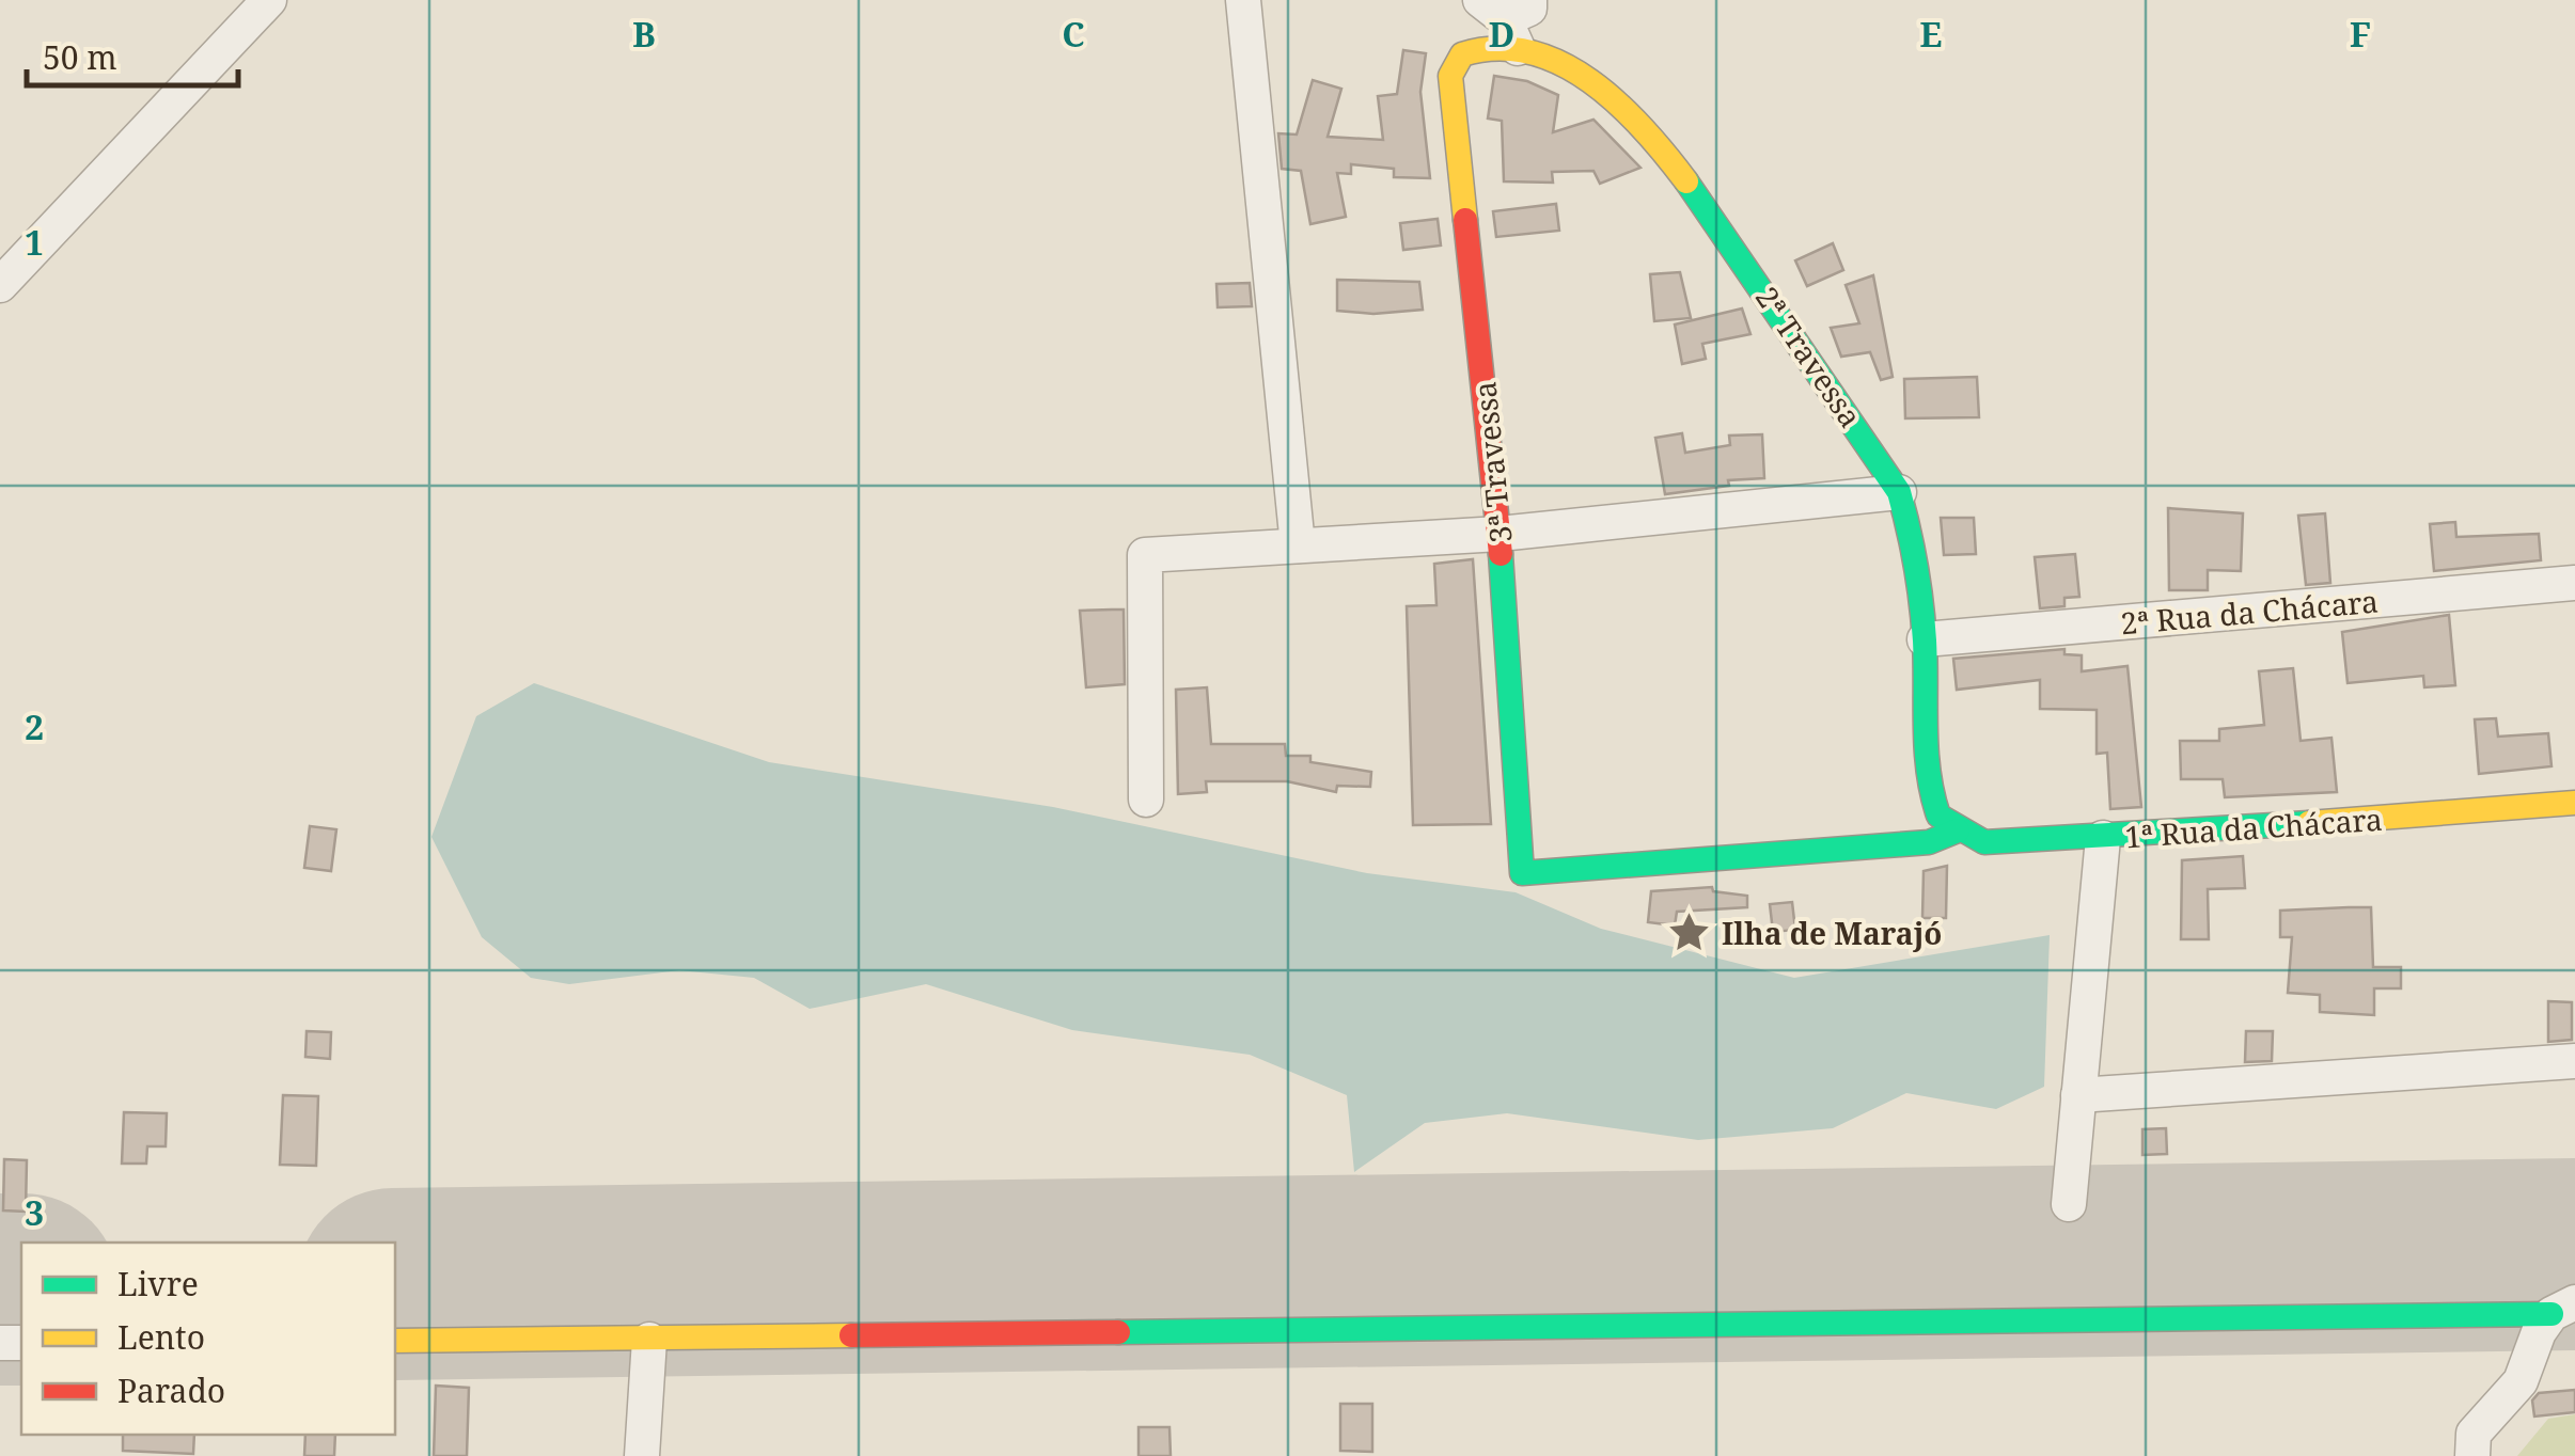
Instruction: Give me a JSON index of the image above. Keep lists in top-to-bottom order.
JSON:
{
  "streets": {
    "street": [
      "2ª Travessa",
      "3ª Travessa",
      "2ª Rua da Chácara",
      "1ª Rua da Chácara"
    ]
  },
  "crossings": [
    ["2ª Travessa", "3ª Travessa"],
    ["2ª Travessa", "2ª Rua da Chácara"],
    ["2ª Travessa", "1ª Rua da Chácara"],
    ["3ª Travessa", "1ª Rua da Chácara"]
  ],
  "places": {
    "place": ["Ilha de Marajó"]
  },
  "legend": ["Livre", "Lento", "Parado"],
  "scale_bar": "50 m",
  "grid": {
    "columns": [
      "B",
      "C",
      "D",
      "E",
      "F"
    ],
    "rows": ["1", "2", "3"]
  }
}
